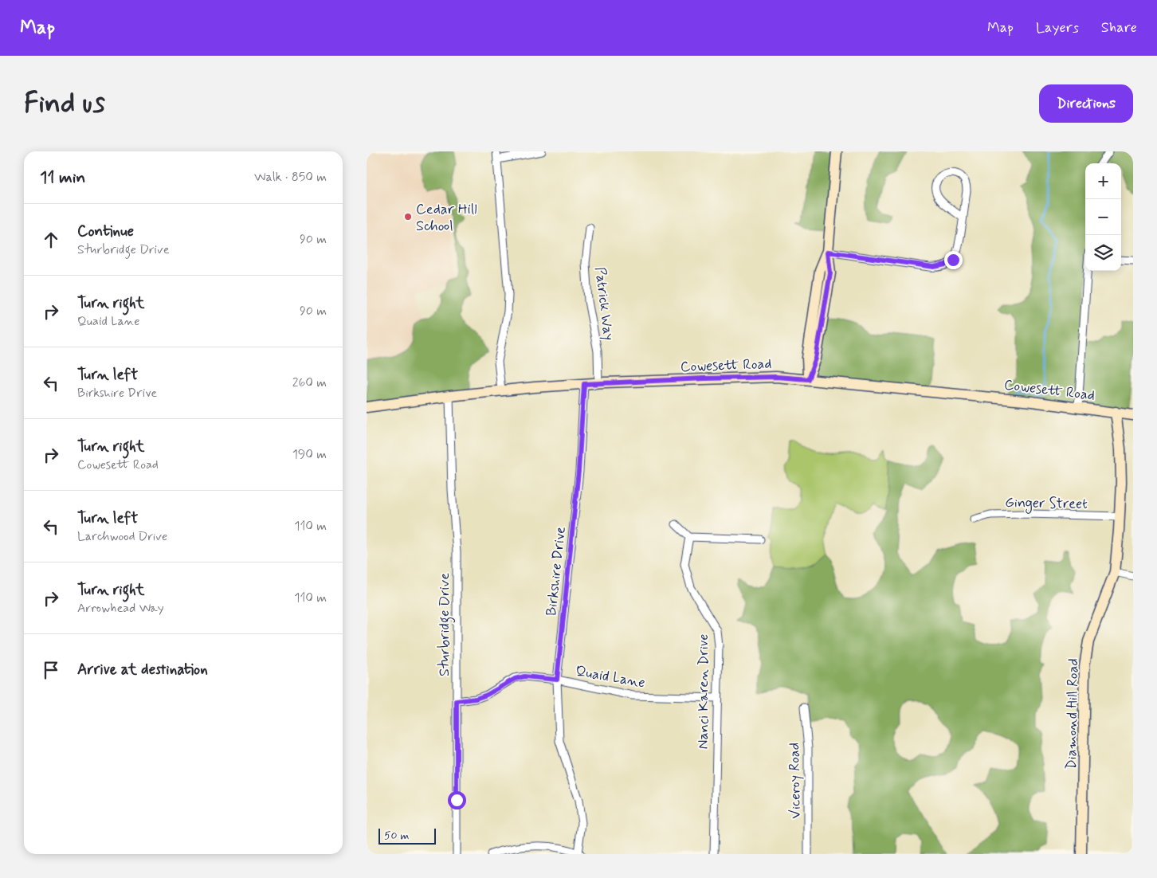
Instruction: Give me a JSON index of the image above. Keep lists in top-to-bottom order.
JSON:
{
  "streets": {
    "main road": ["Cowesett Road", "Diamond Hill Road"],
    "street": [
      "Patrick Way",
      "Ginger Street",
      "Birkshire Drive",
      "Sturbridge Drive",
      "Quaid Lane",
      "Nanci Karen Drive",
      "Viceroy Road"
    ]
  },
  "crossings": [
    ["Patrick Way", "Cowesett Road"],
    ["Cowesett Road", "Birkshire Drive"],
    ["Cowesett Road", "Sturbridge Drive"],
    ["Cowesett Road", "Diamond Hill Road"],
    ["Ginger Street", "Diamond Hill Road"],
    ["Birkshire Drive", "Quaid Lane"],
    ["Sturbridge Drive", "Quaid Lane"],
    ["Quaid Lane", "Nanci Karen Drive"]
  ],
  "places": ["Cedar Hill School"],
  "scale_bar": "50 m",
  "page": {
    "header": "Map",
    "nav": ["Map", "Layers", "Share"],
    "buttons": "Directions",
    "title": "Find us",
    "heading": ["11 min", "Walk · 850 m"],
    "map_buttons": ["+", "−"],
    "list": [
      ["Continue", "Sturbridge Drive", "90 m"],
      ["Turn right", "Quaid Lane", "90 m"],
      ["Turn left", "Birkshire Drive", "260 m"],
      ["Turn right", "Cowesett Road", "190 m"],
      ["Turn left", "Larchwood Drive", "110 m"],
      ["Turn right", "Arrowhead Way", "110 m"],
      "Arrive at destination"
    ],
    "scale": "50 m"
  }
}
